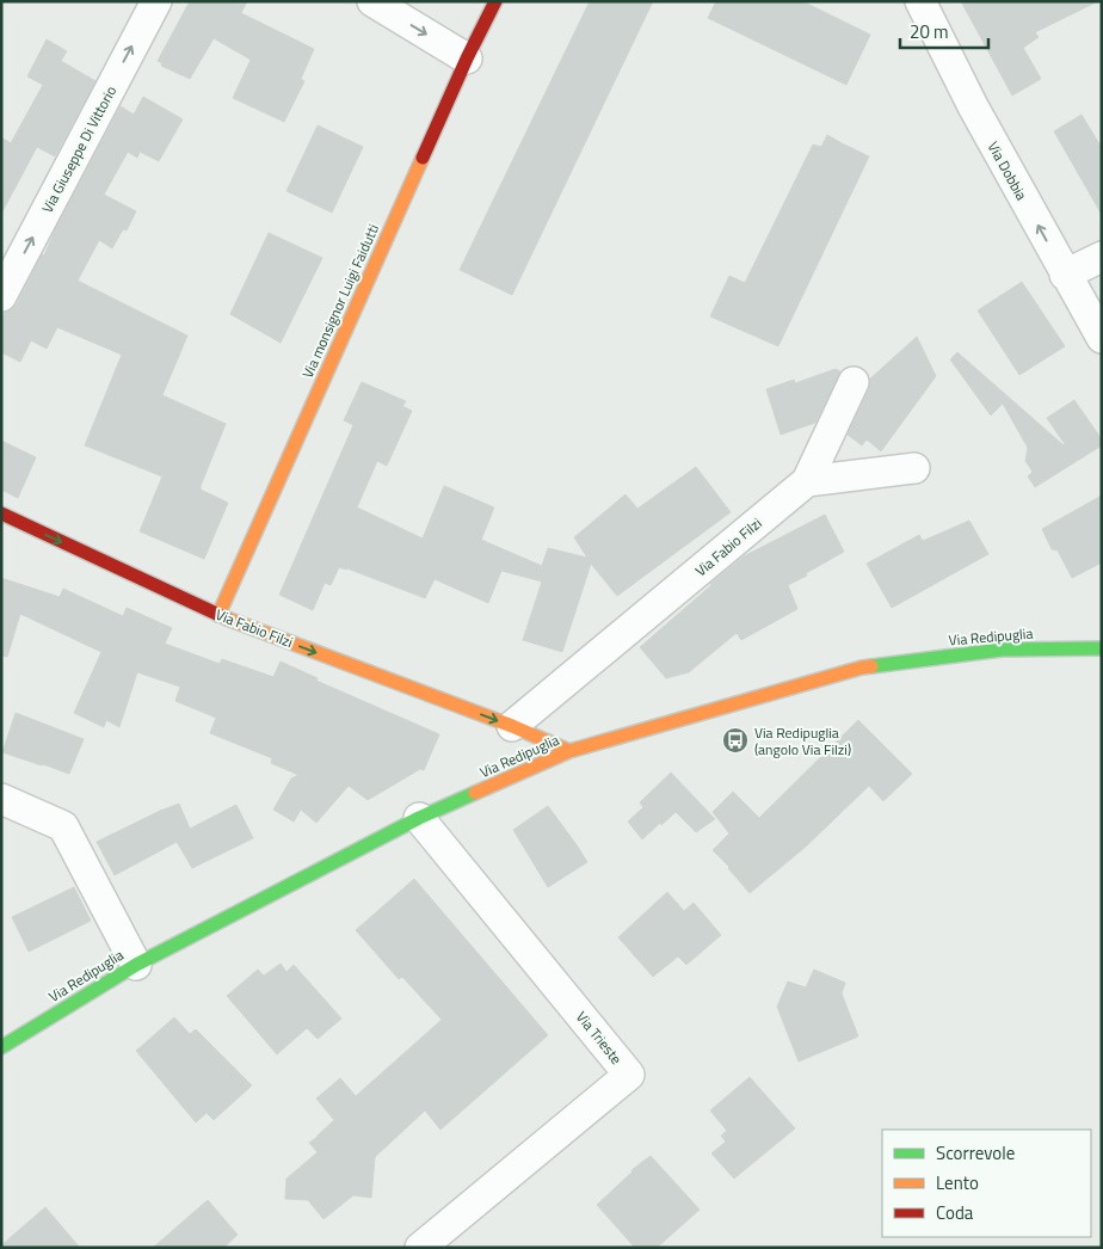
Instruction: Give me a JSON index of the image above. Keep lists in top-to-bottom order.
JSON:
{
  "streets": {
    "street": [
      "Via Giuseppe Di Vittorio",
      "Via Dobbia",
      "Via monsignor Luigi Faidutti",
      "Via Fabio Filzi",
      "Via Redipuglia",
      "Via Trieste"
    ]
  },
  "crossings": [
    ["Via monsignor Luigi Faidutti", "Via Fabio Filzi"],
    ["Via Fabio Filzi", "Via Redipuglia"],
    ["Via Redipuglia", "Via Trieste"]
  ],
  "one_way": ["Via Giuseppe Di Vittorio", "Via Dobbia", "Via Fabio Filzi"],
  "places": {
    "bus stop": ["Via Redipuglia (angolo Via Filzi)"]
  },
  "legend": ["Scorrevole", "Lento", "Coda"],
  "scale_bar": "20 m"
}
